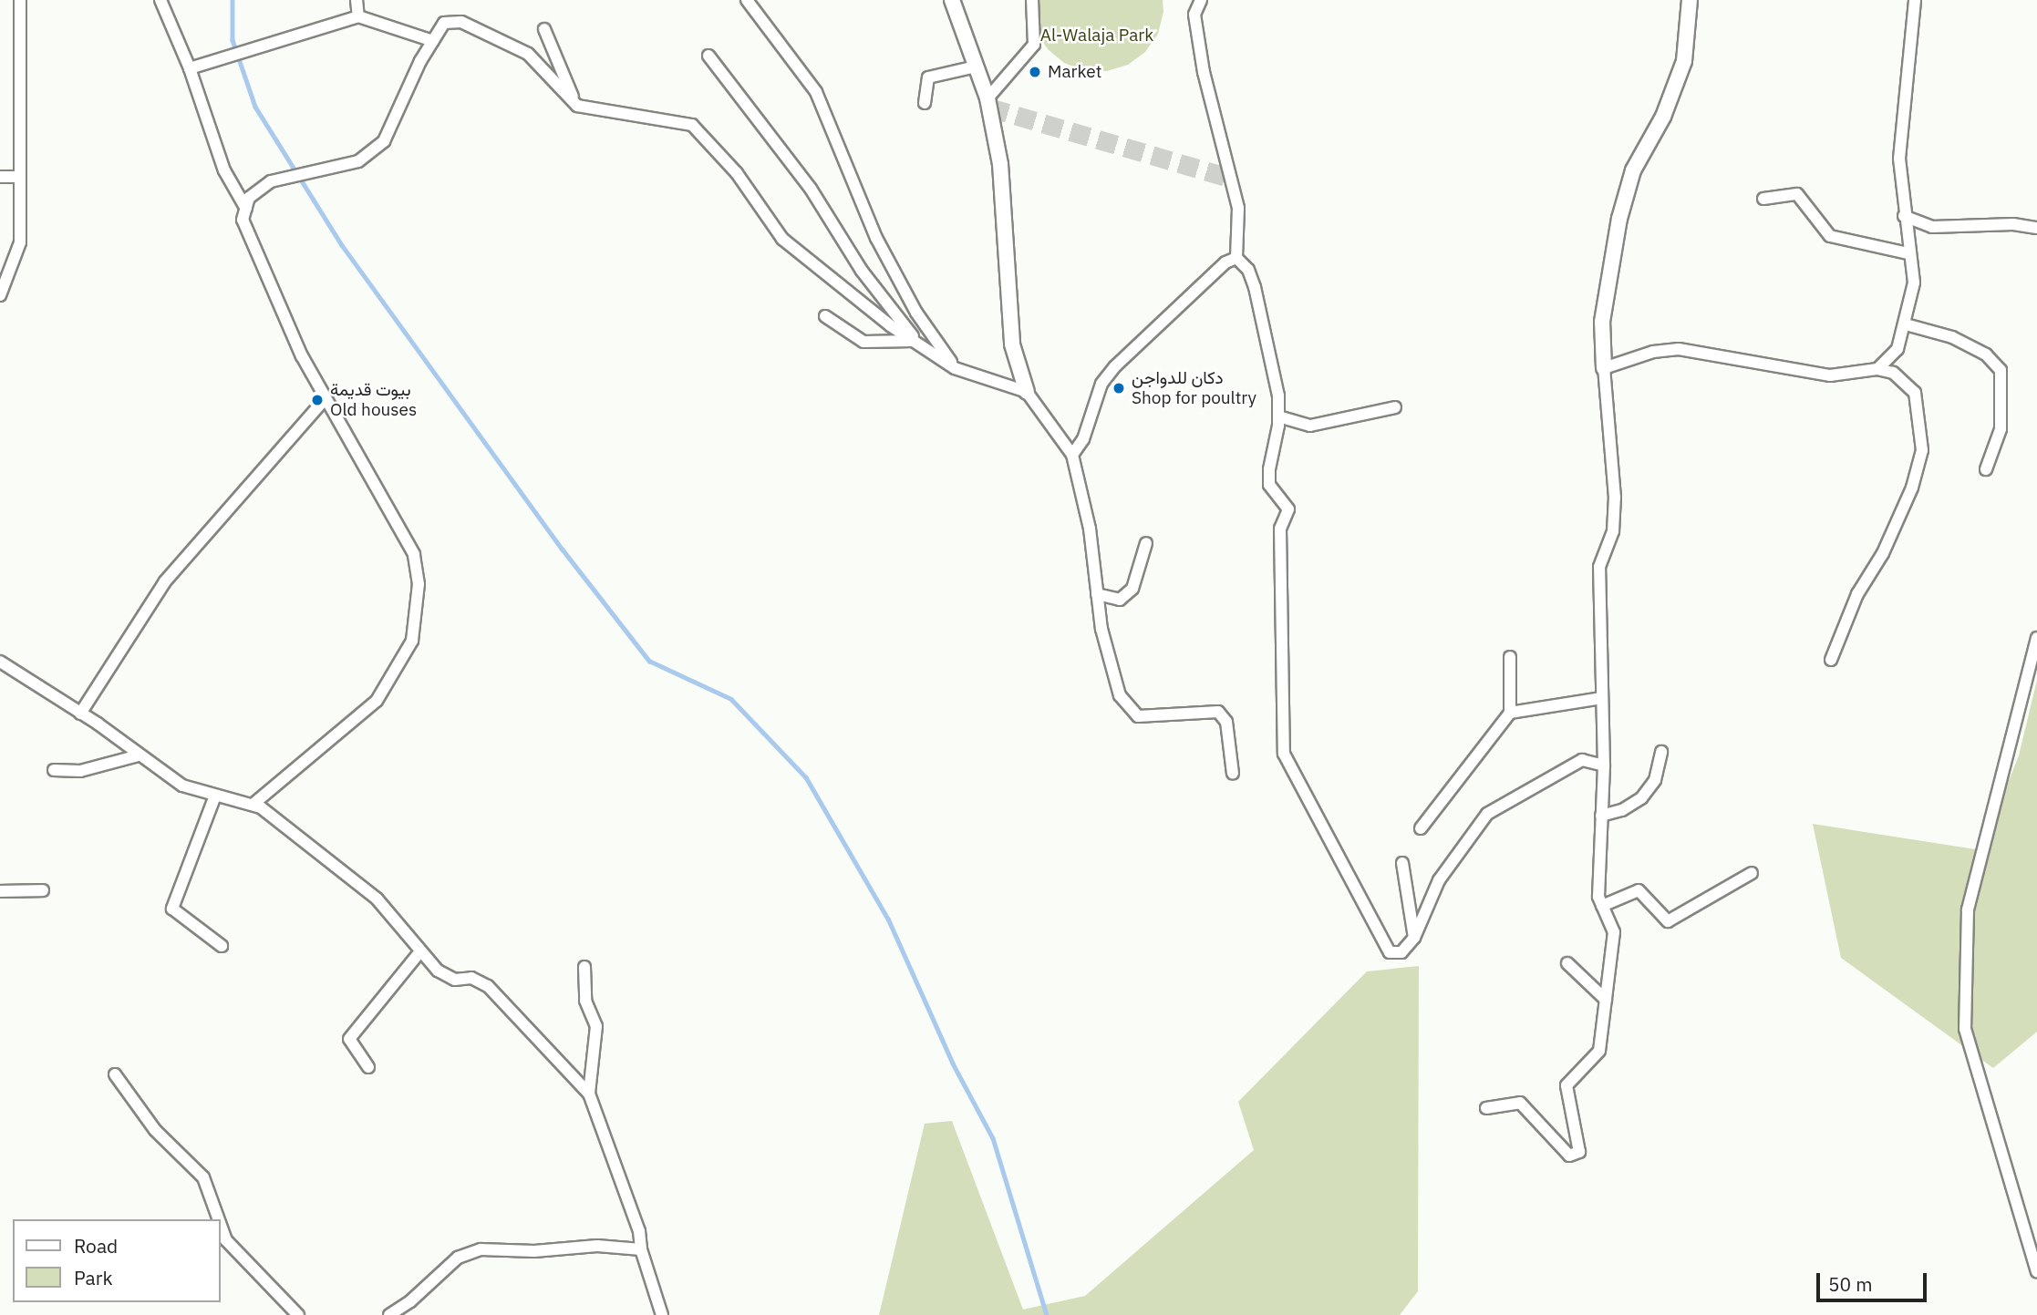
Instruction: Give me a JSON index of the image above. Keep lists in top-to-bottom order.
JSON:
{
  "parks": ["Al-Walaja Park"],
  "places": ["Market", "دكان للدواجن Shop for poultry", "بيوت قديمة Old houses"],
  "legend": ["Road", "Park"],
  "scale_bar": "50 m"
}
